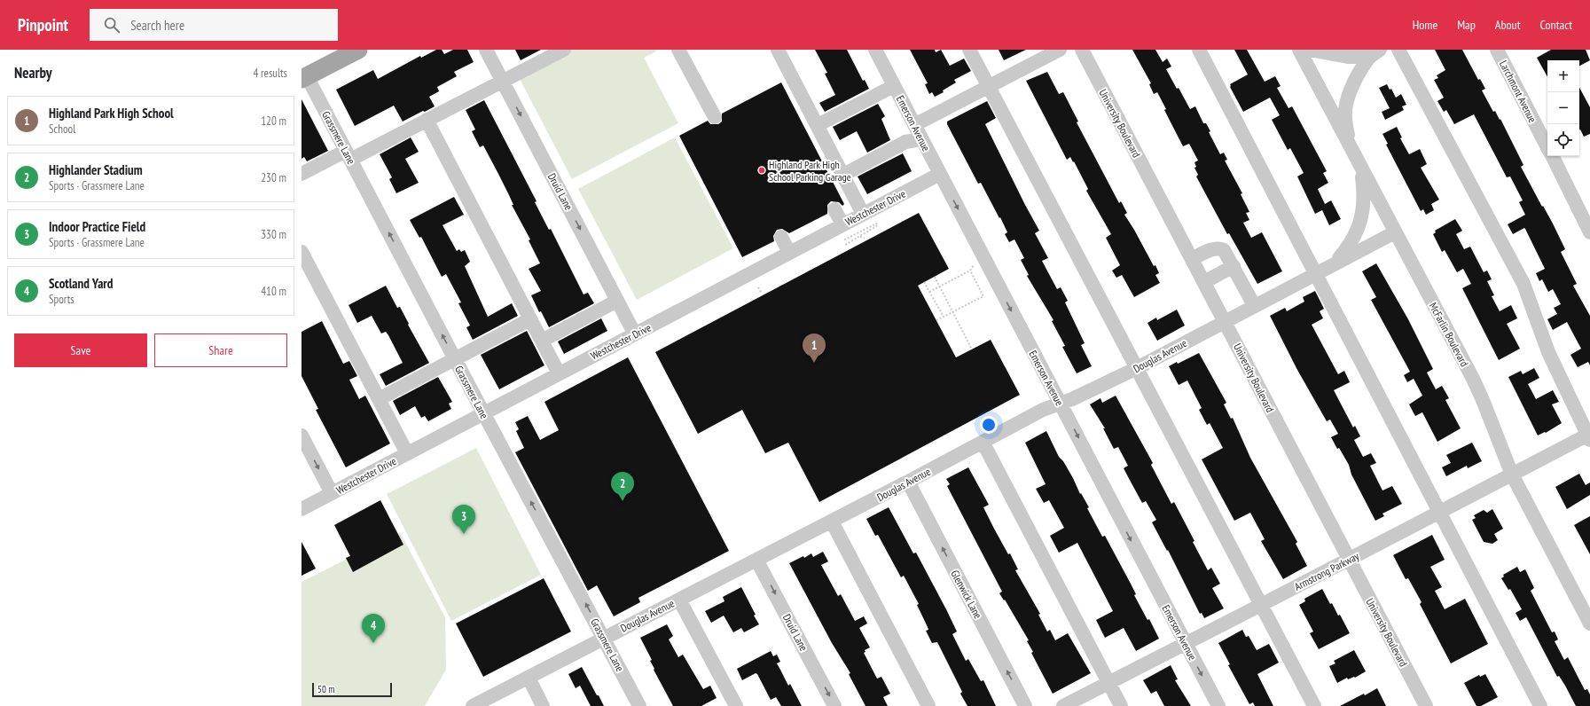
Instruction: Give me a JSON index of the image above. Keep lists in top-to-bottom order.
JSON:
{
  "streets": {
    "street": [
      "Larchmont Avenue",
      "Emerson Avenue",
      "University Boulevard",
      "Grassmere Lane",
      "Druid Lane",
      "Westchester Drive",
      "McFarlin Boulevard",
      "Douglas Avenue",
      "Armstrong Parkway",
      "Glenwick Lane"
    ]
  },
  "crossings": [
    ["Emerson Avenue", "Westchester Drive"],
    ["Emerson Avenue", "Douglas Avenue"],
    ["Emerson Avenue", "Armstrong Parkway"],
    ["University Boulevard", "Douglas Avenue"],
    ["University Boulevard", "Armstrong Parkway"],
    ["Grassmere Lane", "Westchester Drive"],
    ["Grassmere Lane", "Douglas Avenue"],
    ["Druid Lane", "Westchester Drive"],
    ["Druid Lane", "Douglas Avenue"],
    ["McFarlin Boulevard", "Douglas Avenue"],
    ["McFarlin Boulevard", "Armstrong Parkway"],
    ["Douglas Avenue", "Glenwick Lane"]
  ],
  "places": ["Highland Park High School Parking Garage"],
  "scale_bar": "50 m",
  "page": {
    "header": "Pinpoint",
    "search": "Search here",
    "nav": [
      "Home",
      "Map",
      "About",
      "Contact"
    ],
    "heading": ["Nearby", "4 results"],
    "map_buttons": ["+", "−"],
    "list": [
      {
        "mark": "1",
        "name": "Highland Park High School",
        "note": "School",
        "value": "120 m"
      },
      {
        "mark": "2",
        "name": "Highlander Stadium",
        "note": "Sports · Grassmere Lane",
        "value": "230 m"
      },
      {
        "mark": "3",
        "name": "Indoor Practice Field",
        "note": "Sports · Grassmere Lane",
        "value": "330 m"
      },
      {
        "mark": "4",
        "name": "Scotland Yard",
        "note": "Sports",
        "value": "410 m"
      }
    ],
    "buttons": ["Save", "Share"],
    "pins": [
      "1",
      "2",
      "3",
      "4"
    ],
    "scale": "50 m"
  }
}
